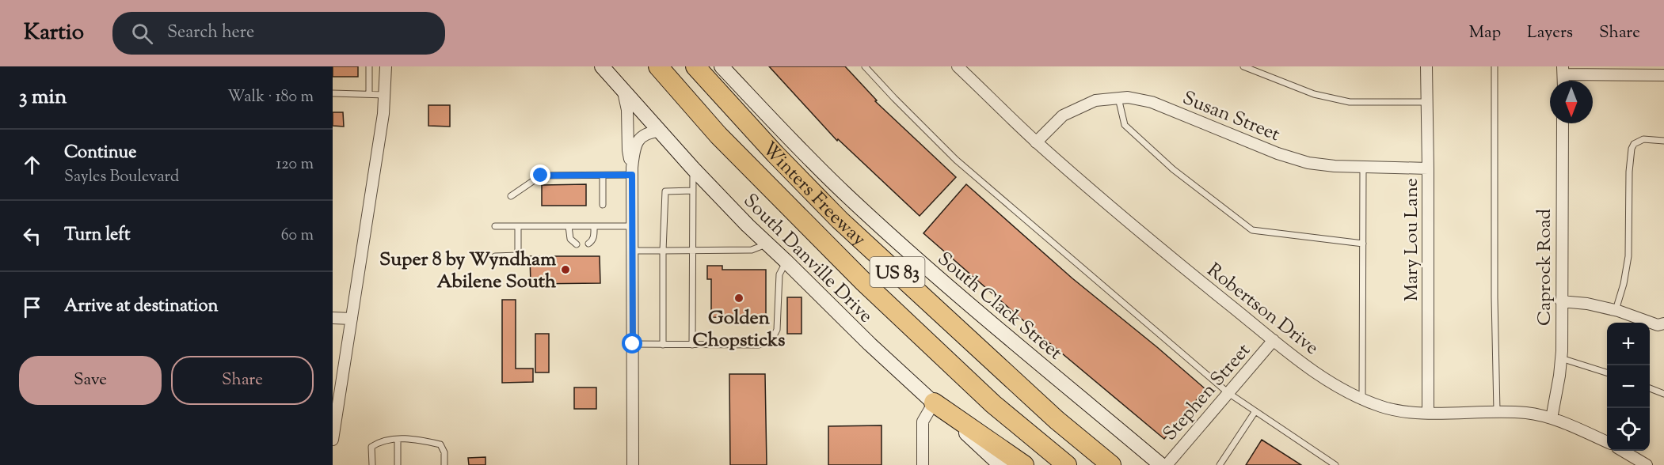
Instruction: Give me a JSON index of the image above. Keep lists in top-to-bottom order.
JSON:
{
  "streets": {
    "highway": ["Winters Freeway", "US 83"],
    "main road": ["South Danville Drive", "South Clack Street"],
    "street": [
      "Susan Street",
      "Mary Lou Lane",
      "Caprock Road",
      "Robertson Drive",
      "Stephen Street"
    ]
  },
  "crossings": [
    ["Susan Street", "Mary Lou Lane"],
    ["Susan Street", "Robertson Drive"],
    ["Mary Lou Lane", "Robertson Drive"],
    ["Caprock Road", "Robertson Drive"],
    ["Robertson Drive", "Stephen Street"]
  ],
  "places": ["Super 8 by Wyndham Abilene South", "Golden Chopsticks"],
  "north": "bottom",
  "page": {
    "header": "Kartio",
    "search": "Search here",
    "nav": ["Map", "Layers", "Share"],
    "heading": ["3 min", "Walk · 180 m"],
    "list": [
      ["Continue", "Sayles Boulevard", "120 m"],
      ["Turn left", "60 m"],
      "Arrive at destination"
    ],
    "map_buttons": ["+", "−"],
    "buttons": ["Save", "Share"]
  }
}
